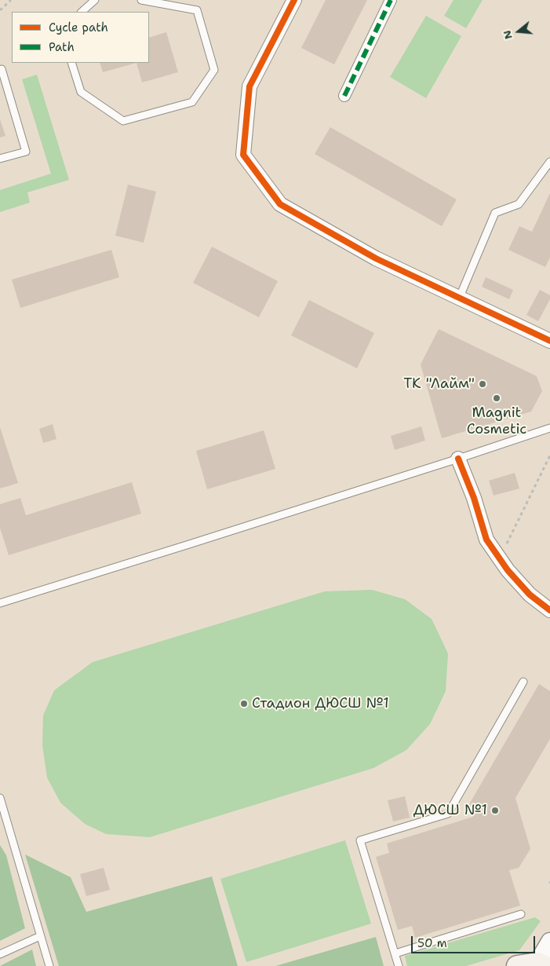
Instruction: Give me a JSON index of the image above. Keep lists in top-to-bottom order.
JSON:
{
  "places": [
    "ТК \"Лайм\"",
    "Magnit Cosmetic",
    "Стадион ДЮСШ №1",
    "ДЮСШ №1"
  ],
  "legend": ["Cycle path", "Path"],
  "scale_bar": "50 m",
  "north": "left"
}
